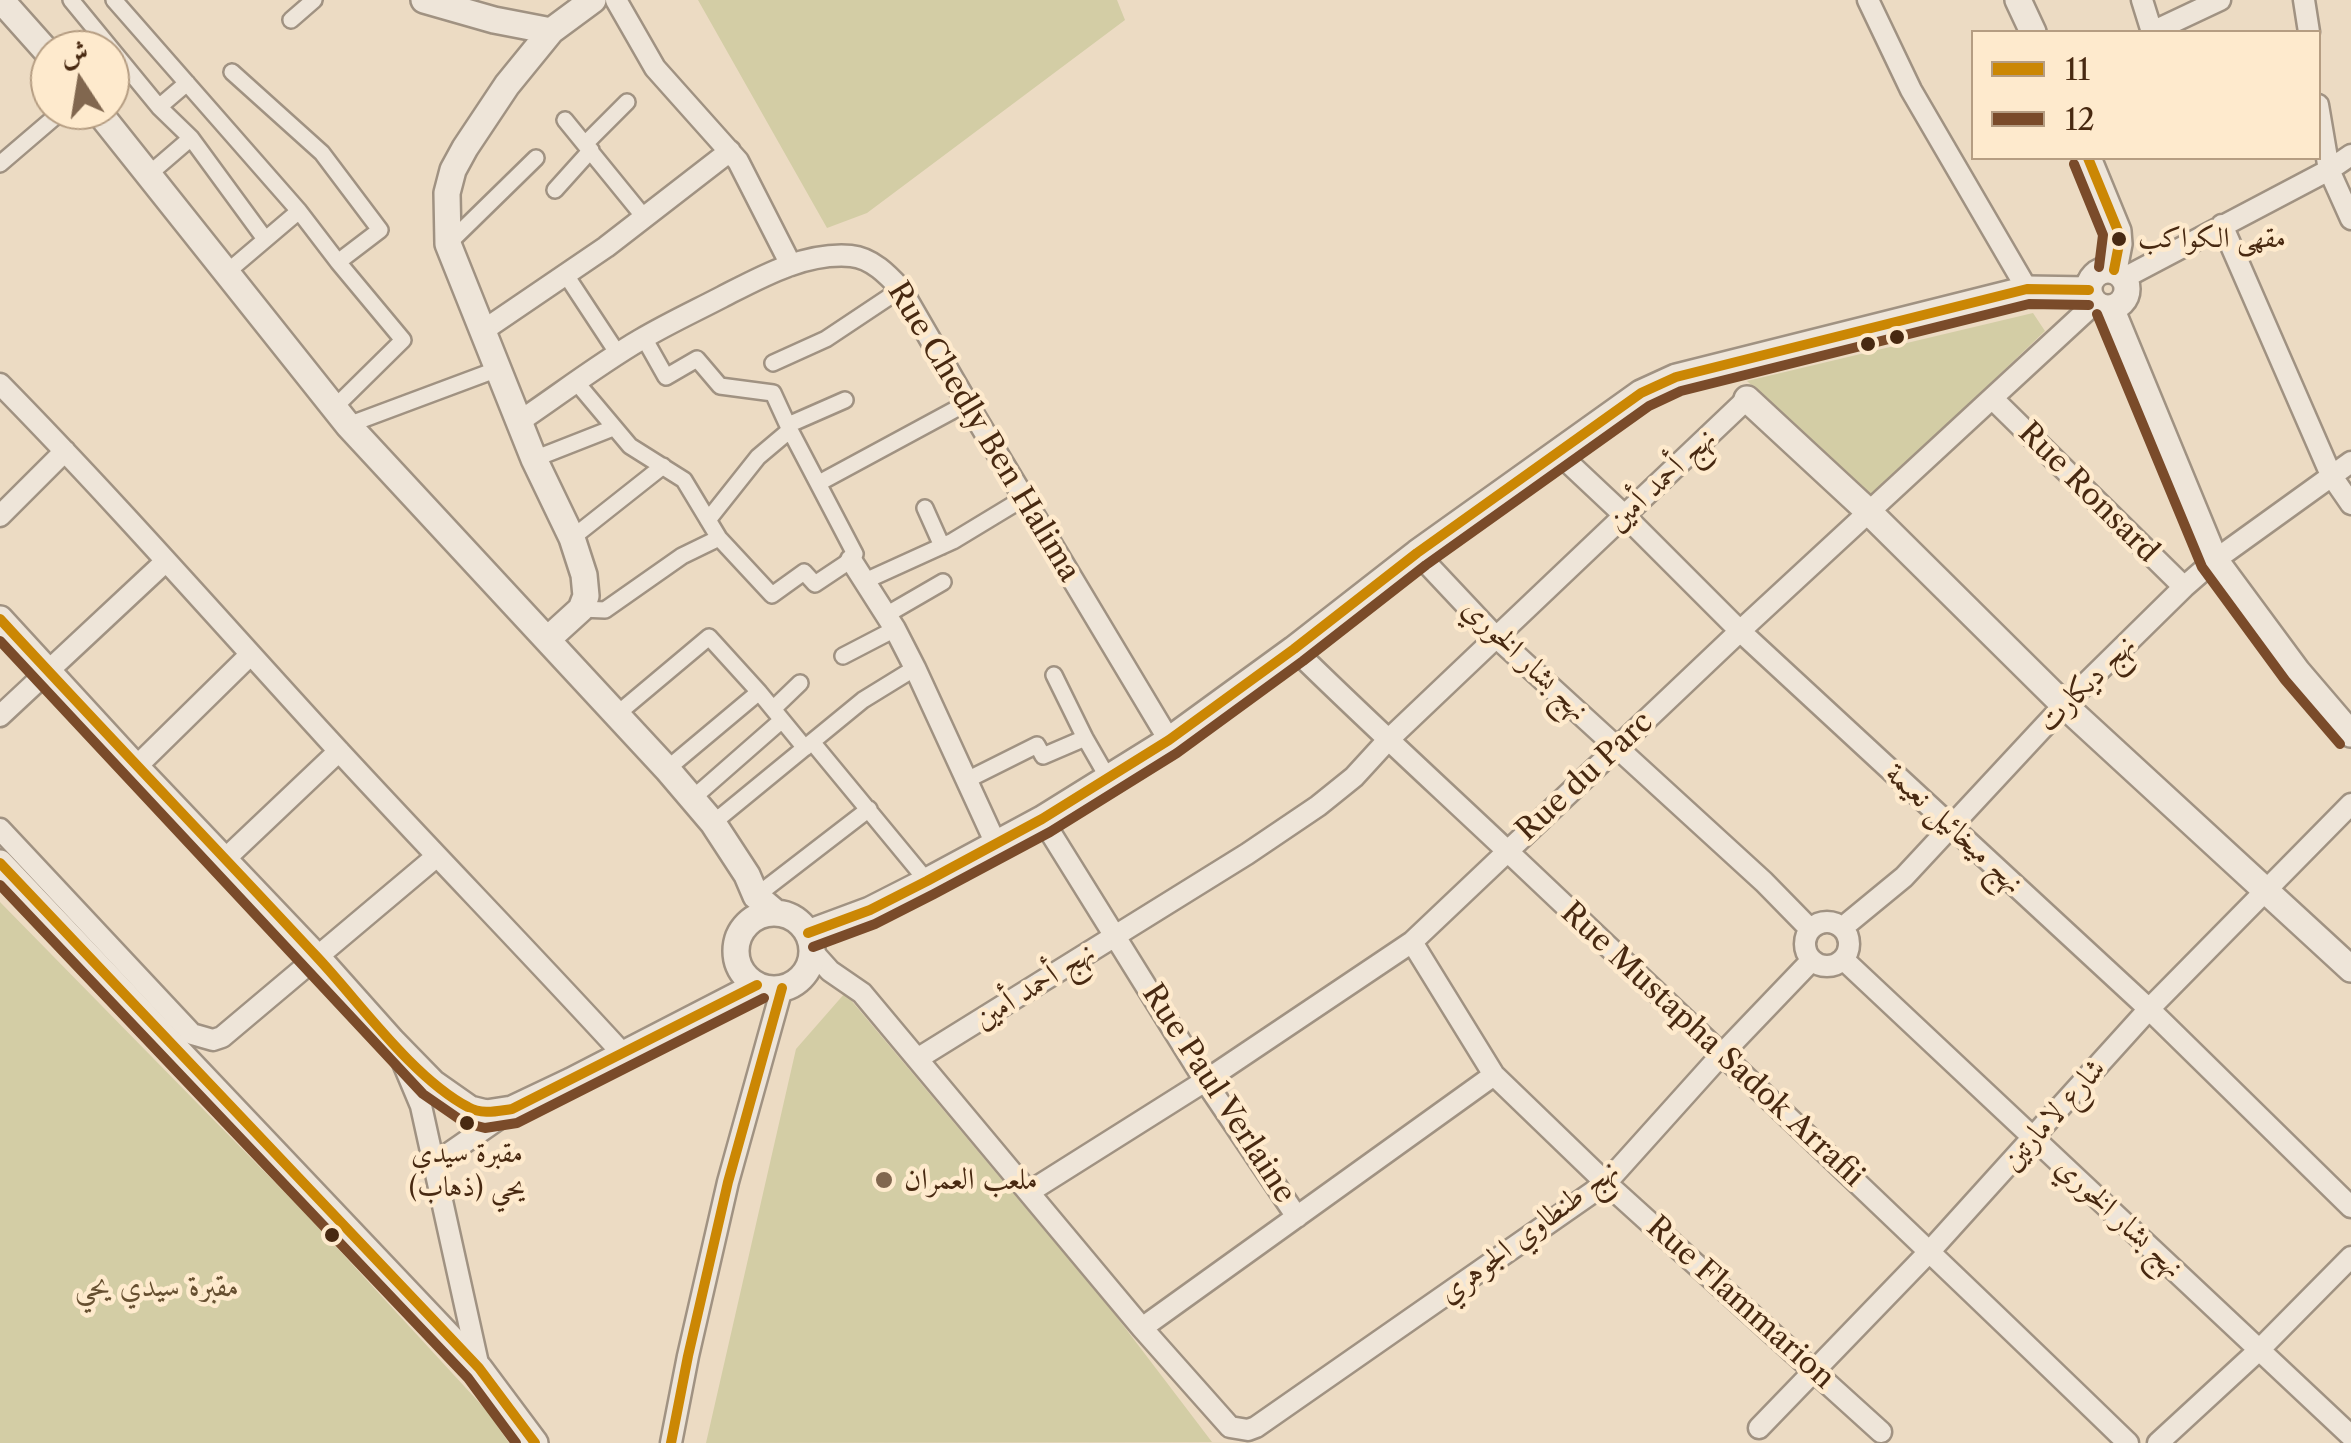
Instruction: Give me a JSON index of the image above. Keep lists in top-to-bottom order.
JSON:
{
  "streets": {
    "street": [
      "Rue Chedly Ben Halima",
      "نهج أحمد أمين",
      "Rue Ronsard",
      "نهج بشار الخوري",
      "نهج ديكارت",
      "Rue du Parc",
      "نهج ميخائيل نعيمة",
      "Rue Mustapha Sadok Arrafii",
      "Rue Paul Verlaine",
      "شارع لامارتين",
      "نهج طنطاوي الجوهري",
      "Rue Flammarion"
    ]
  },
  "crossings": [
    ["نهج أحمد أمين", "نهج بشار الخوري"],
    ["نهج أحمد أمين", "نهج ديكارت"],
    ["نهج أحمد أمين", "Rue du Parc"],
    ["نهج أحمد أمين", "نهج ميخائيل نعيمة"],
    ["نهج أحمد أمين", "Rue Mustapha Sadok Arrafii"],
    ["نهج أحمد أمين", "Rue Paul Verlaine"],
    ["نهج أحمد أمين", "شارع لامارتين"],
    ["Rue Ronsard", "نهج ديكارت"],
    ["Rue Ronsard", "Rue du Parc"],
    ["نهج بشار الخوري", "نهج ديكارت"],
    ["نهج بشار الخوري", "Rue du Parc"],
    ["نهج بشار الخوري", "شارع لامارتين"],
    ["نهج بشار الخوري", "نهج طنطاوي الجوهري"],
    ["نهج ديكارت", "نهج ميخائيل نعيمة"],
    ["نهج ديكارت", "نهج طنطاوي الجوهري"],
    ["Rue du Parc", "نهج ميخائيل نعيمة"],
    ["Rue du Parc", "Rue Mustapha Sadok Arrafii"],
    ["Rue du Parc", "Rue Paul Verlaine"],
    ["Rue du Parc", "Rue Flammarion"],
    ["نهج ميخائيل نعيمة", "شارع لامارتين"],
    ["Rue Mustapha Sadok Arrafii", "شارع لامارتين"],
    ["Rue Mustapha Sadok Arrafii", "نهج طنطاوي الجوهري"],
    ["شارع لامارتين", "Rue Flammarion"],
    ["نهج طنطاوي الجوهري", "Rue Flammarion"]
  ],
  "parks": ["مقبرة سيدي يحي"],
  "places": ["مقهى الكواكب", "مقبرة سيدي يحي (ذهاب)", "ملعب العمران"],
  "lines": ["transit line 11", "transit line 12"],
  "legend": ["11", "12"],
  "north": "top"
}
